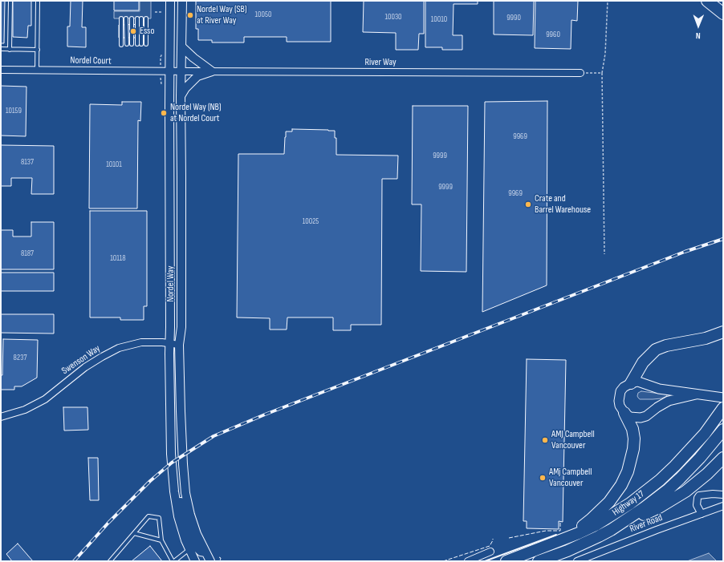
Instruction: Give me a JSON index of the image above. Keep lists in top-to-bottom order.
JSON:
{
  "streets": {
    "highway": ["Highway 17"],
    "street": [
      "Nordel Court",
      "River Way",
      "Nordel Way",
      "Swenson Way",
      "River Road"
    ]
  },
  "crossings": [
    ["Nordel Court", "River Way"],
    ["Nordel Court", "Nordel Way"],
    ["River Way", "Nordel Way"],
    ["Nordel Way", "Swenson Way"]
  ],
  "places": [
    "Nordel Way (SB) at River Way",
    "Esso",
    "Nordel Way (NB) at Nordel Court",
    "Crate and Barrel Warehouse",
    "AMJ Campbell Vancouver",
    "AMj Campbell Vancouver"
  ],
  "house_numbers": [
    "10050",
    "10030",
    "9990",
    "10010",
    "9960",
    "10159",
    "9969",
    "9999",
    "8137",
    "10101",
    "9999",
    "9969",
    "10025",
    "8187",
    "10118",
    "8237"
  ],
  "north": "bottom"
}
